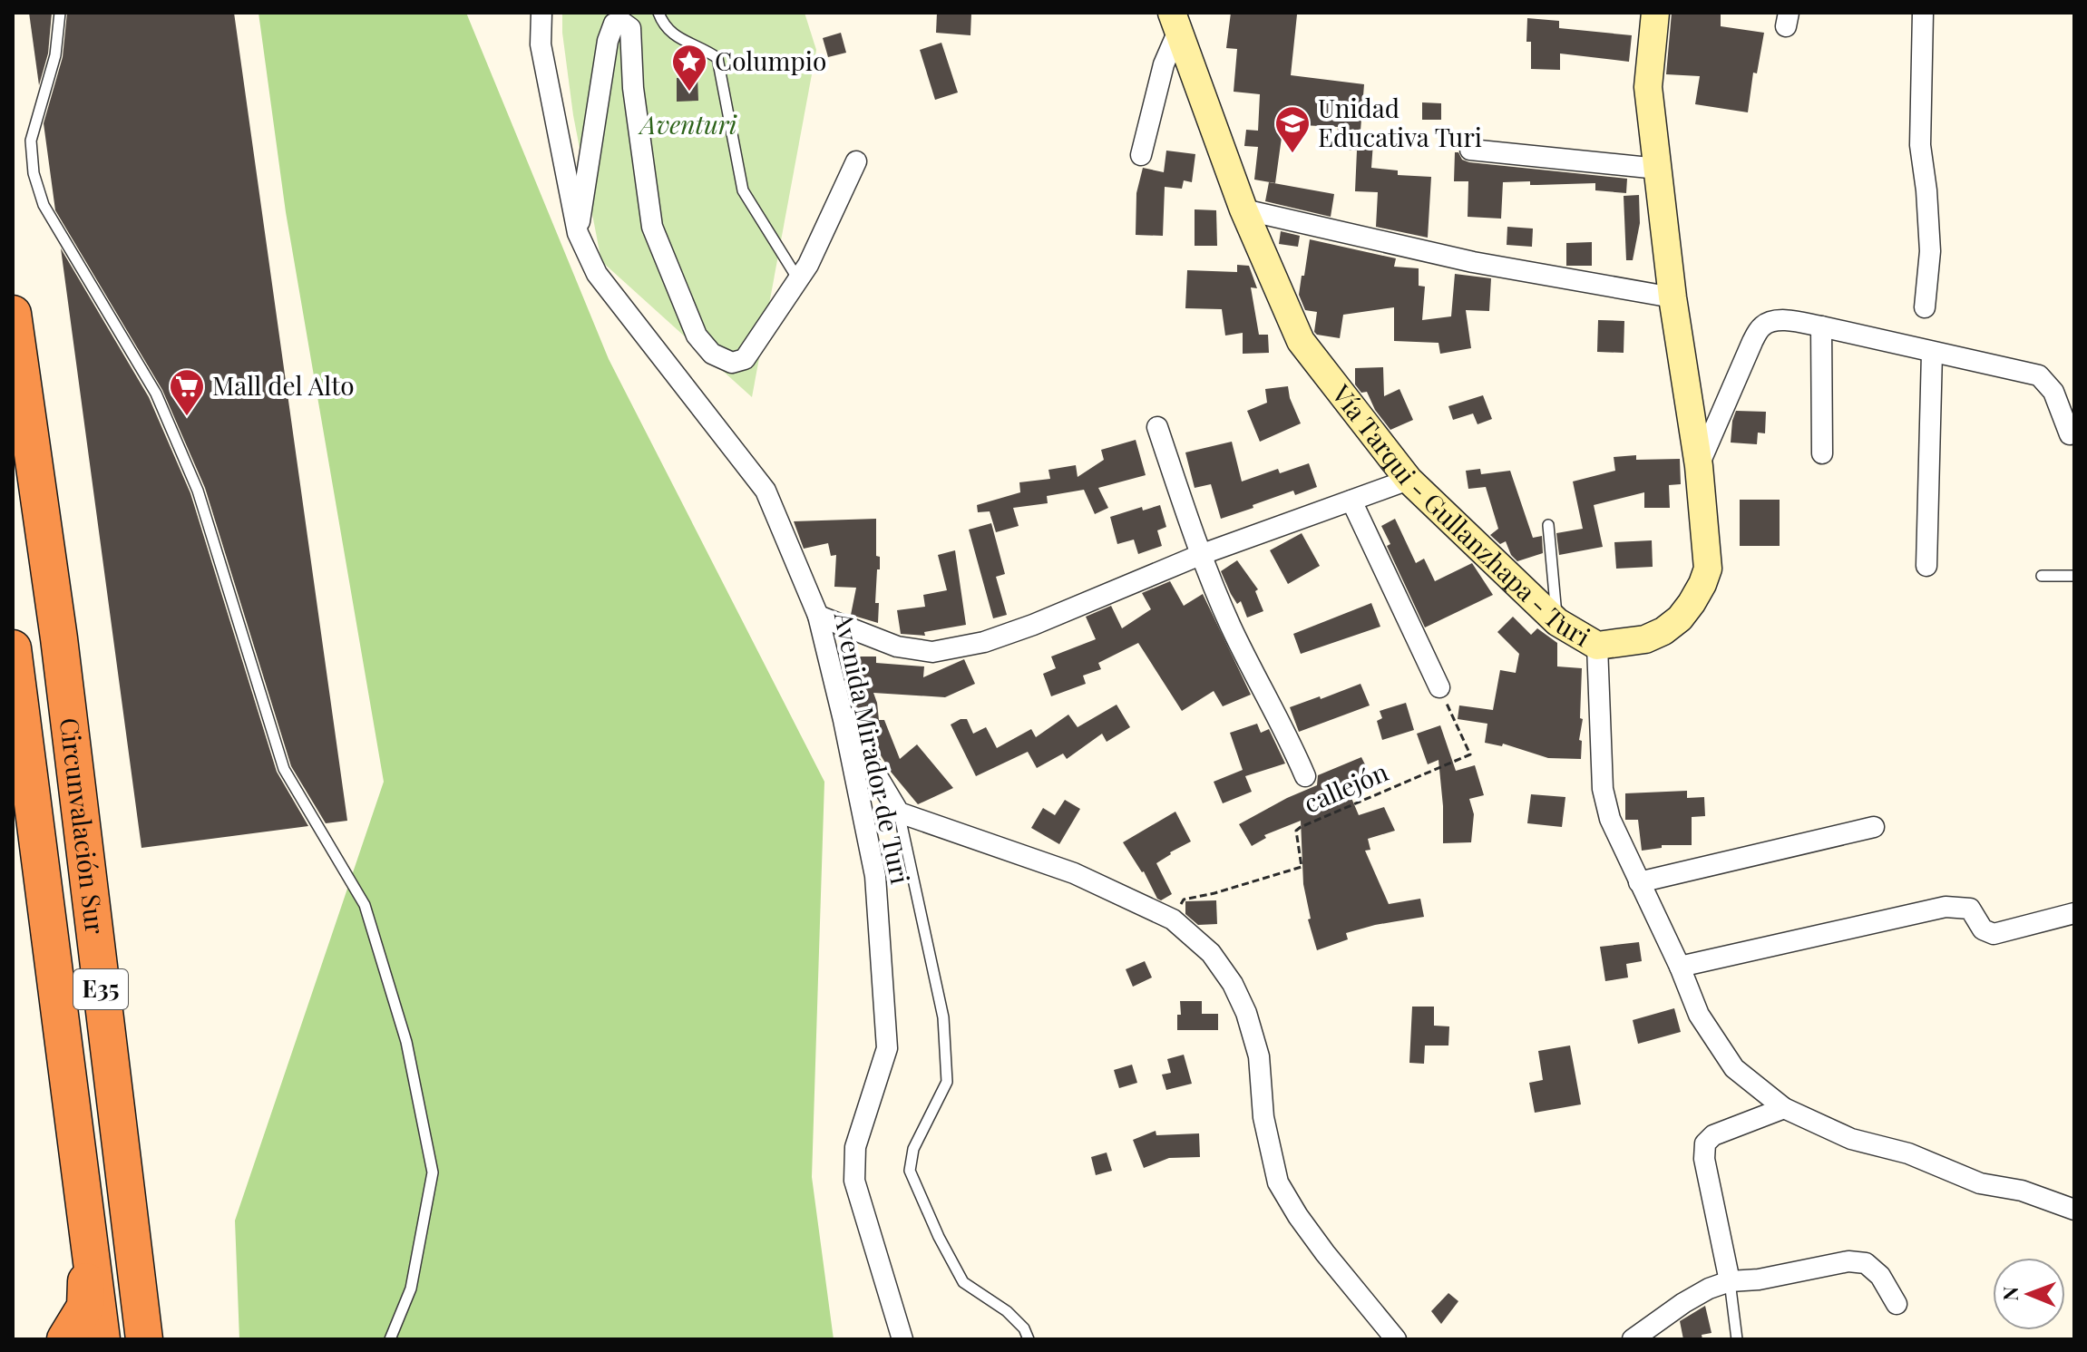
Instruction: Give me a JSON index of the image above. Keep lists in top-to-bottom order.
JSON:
{
  "streets": {
    "highway": ["Circunvalación Sur", "E35"],
    "main road": ["Vía Tarqui - Gullanzhapa - Turi"],
    "street": ["Avenida Mirador de Turi"],
    "path": ["callejón"]
  },
  "parks": ["Aventuri"],
  "places": {
    "place": ["Columpio"],
    "school or university": ["Unidad Educativa Turi"],
    "supermarket": ["Mall del Alto"]
  },
  "north": "left"
}
